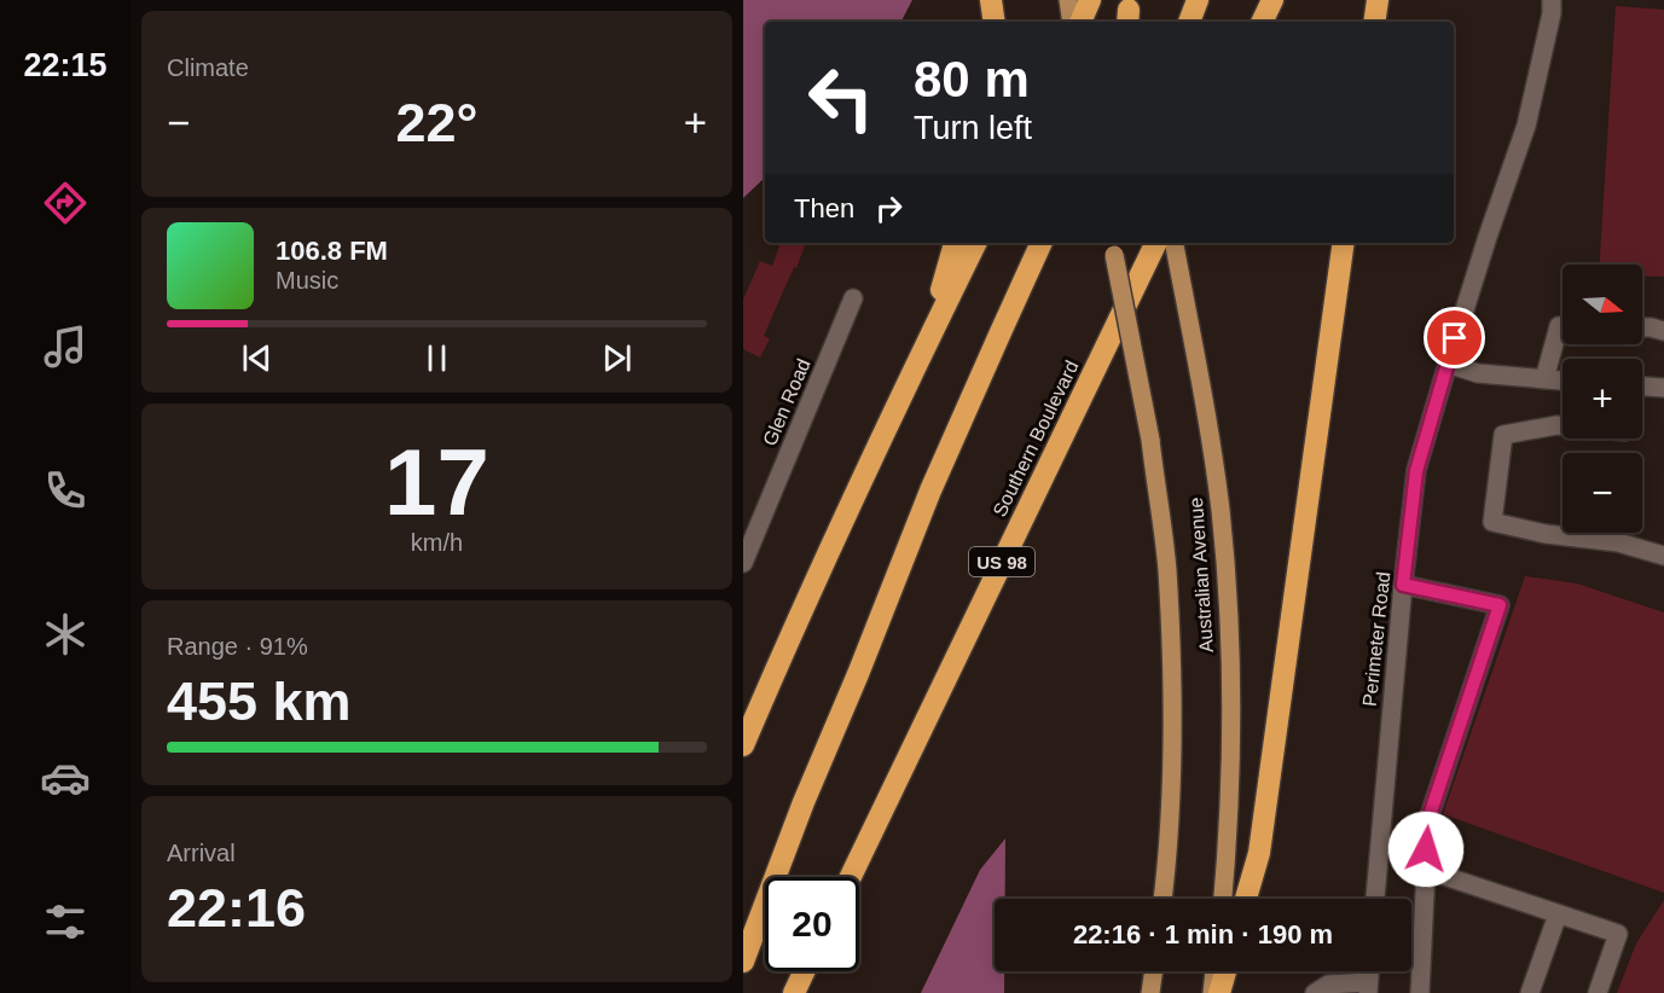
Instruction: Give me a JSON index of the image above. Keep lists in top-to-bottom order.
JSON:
{
  "streets": {
    "highway": ["Southern Boulevard", "US 98"],
    "main road": ["Australian Avenue"],
    "street": ["Glen Road", "Perimeter Road"]
  },
  "north": "right",
  "page": {
    "tabs": "22:15",
    "tile": [
      "Climate",
      ["17", "km/h"],
      ["Range · 91%", "455 km"],
      ["Arrival", "22:16"]
    ],
    "turn": ["80 m", "Turn left"],
    "heat": ["−", "22°", "+"],
    "then": "Then",
    "song": ["106.8 FM", "Music"],
    "map_buttons": ["+", "−"],
    "limit": "20",
    "trip": "22:16 · 1 min · 190 m"
  }
}
